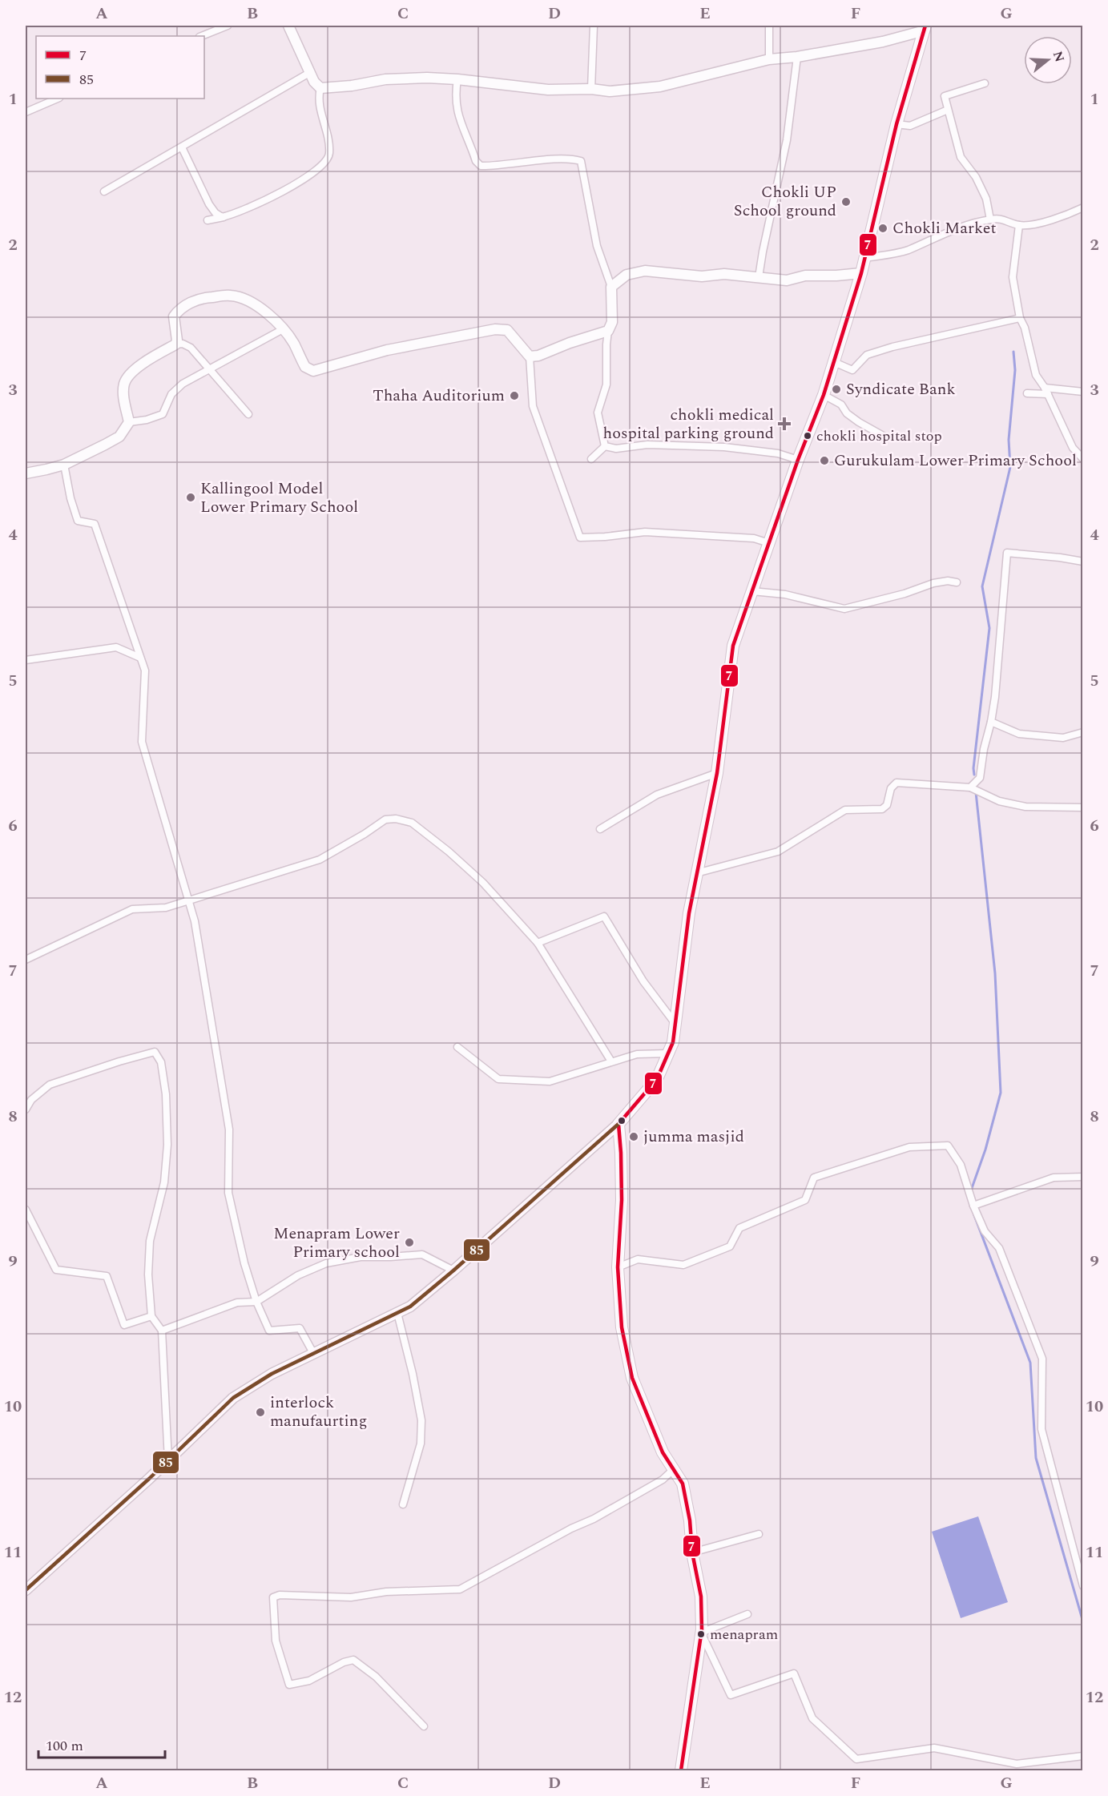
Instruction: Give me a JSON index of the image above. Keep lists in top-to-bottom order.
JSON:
{
  "places": {
    "other": [
      "Chokli UP School ground",
      "Chokli Market",
      "Syndicate Bank",
      "Thaha Auditorium",
      "chokli hospital stop",
      "Gurukulam Lower Primary School",
      "Kallingool Model Lower Primary School",
      "jumma masjid",
      "Menapram Lower Primary school",
      "interlock manufaurting",
      "menapram"
    ],
    "health": ["chokli medical hospital parking ground"]
  },
  "lines": ["transit line 7", "transit line 85"],
  "legend": ["7", "85"],
  "scale_bar": "100 m",
  "north": "right",
  "grid": {
    "columns": [
      "A",
      "B",
      "C",
      "D",
      "E",
      "F",
      "G"
    ],
    "rows": [
      "1",
      "2",
      "3",
      "4",
      "5",
      "6",
      "7",
      "8",
      "9",
      "10",
      "11",
      "12"
    ]
  }
}
